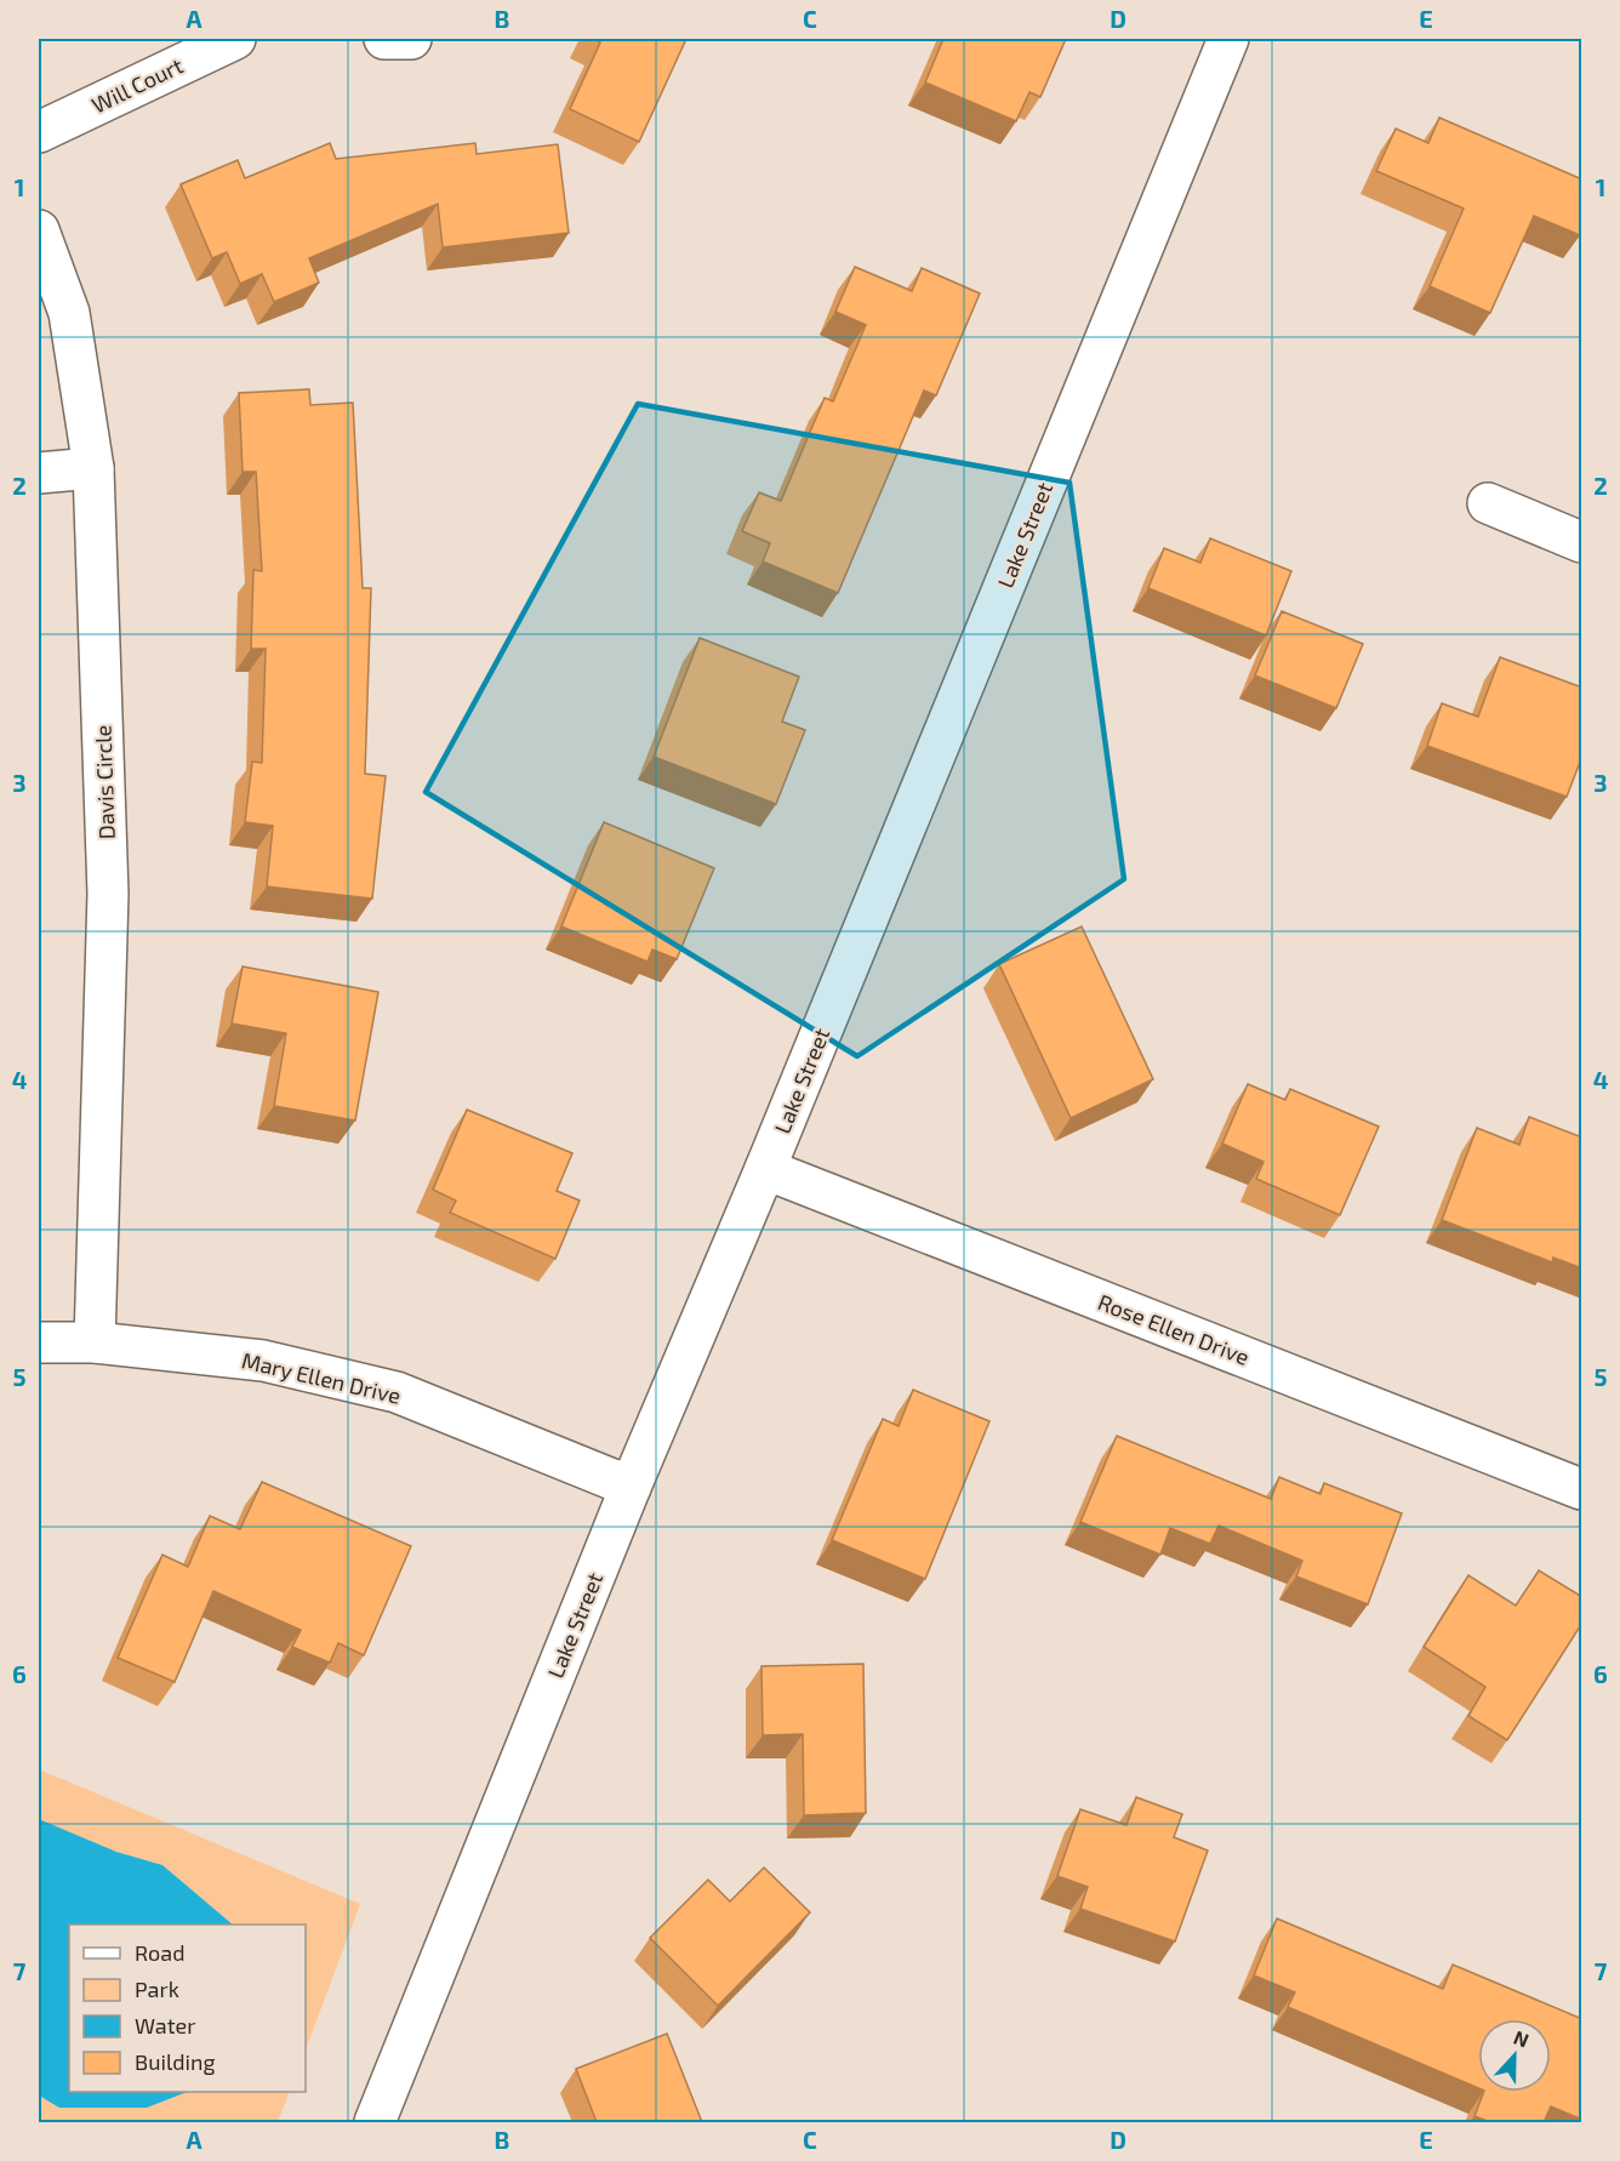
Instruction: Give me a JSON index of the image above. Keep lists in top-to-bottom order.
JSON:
{
  "streets": {
    "street": [
      "Will Court",
      "Lake Street",
      "Davis Circle",
      "Rose Ellen Drive",
      "Mary Ellen Drive"
    ]
  },
  "crossings": [
    ["Lake Street", "Rose Ellen Drive"],
    ["Lake Street", "Mary Ellen Drive"],
    ["Davis Circle", "Mary Ellen Drive"]
  ],
  "legend": [
    "Road",
    "Park",
    "Water",
    "Building"
  ],
  "north": "top",
  "grid": {
    "columns": [
      "A",
      "B",
      "C",
      "D",
      "E"
    ],
    "rows": [
      "1",
      "2",
      "3",
      "4",
      "5",
      "6",
      "7"
    ]
  }
}
